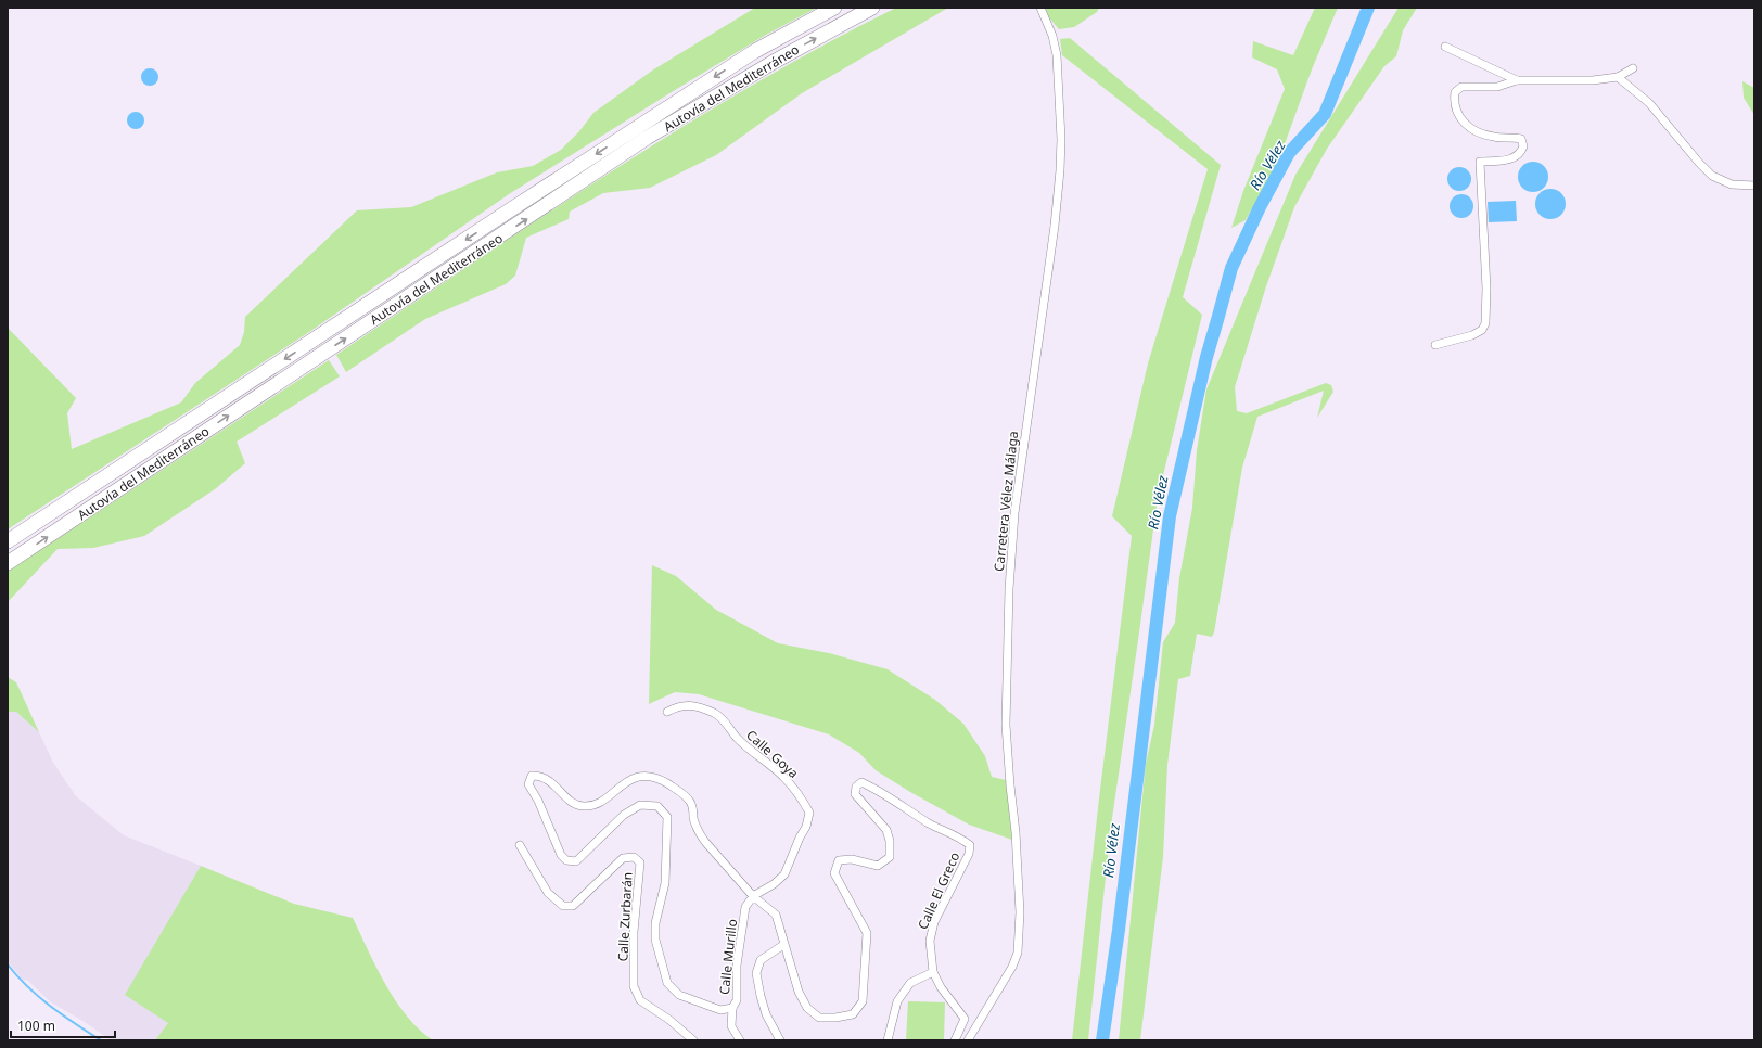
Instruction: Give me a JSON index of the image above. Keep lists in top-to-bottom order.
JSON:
{
  "streets": {
    "highway": ["Autovía del Mediterráneo"],
    "street": [
      "Carretera Vélez Málaga",
      "Calle Goya",
      "Calle El Greco",
      "Calle Zurbarán",
      "Calle Murillo"
    ]
  },
  "crossings": [
    ["Calle Goya", "Calle Murillo"]
  ],
  "water": ["Río Vélez"],
  "scale_bar": "100 m"
}
